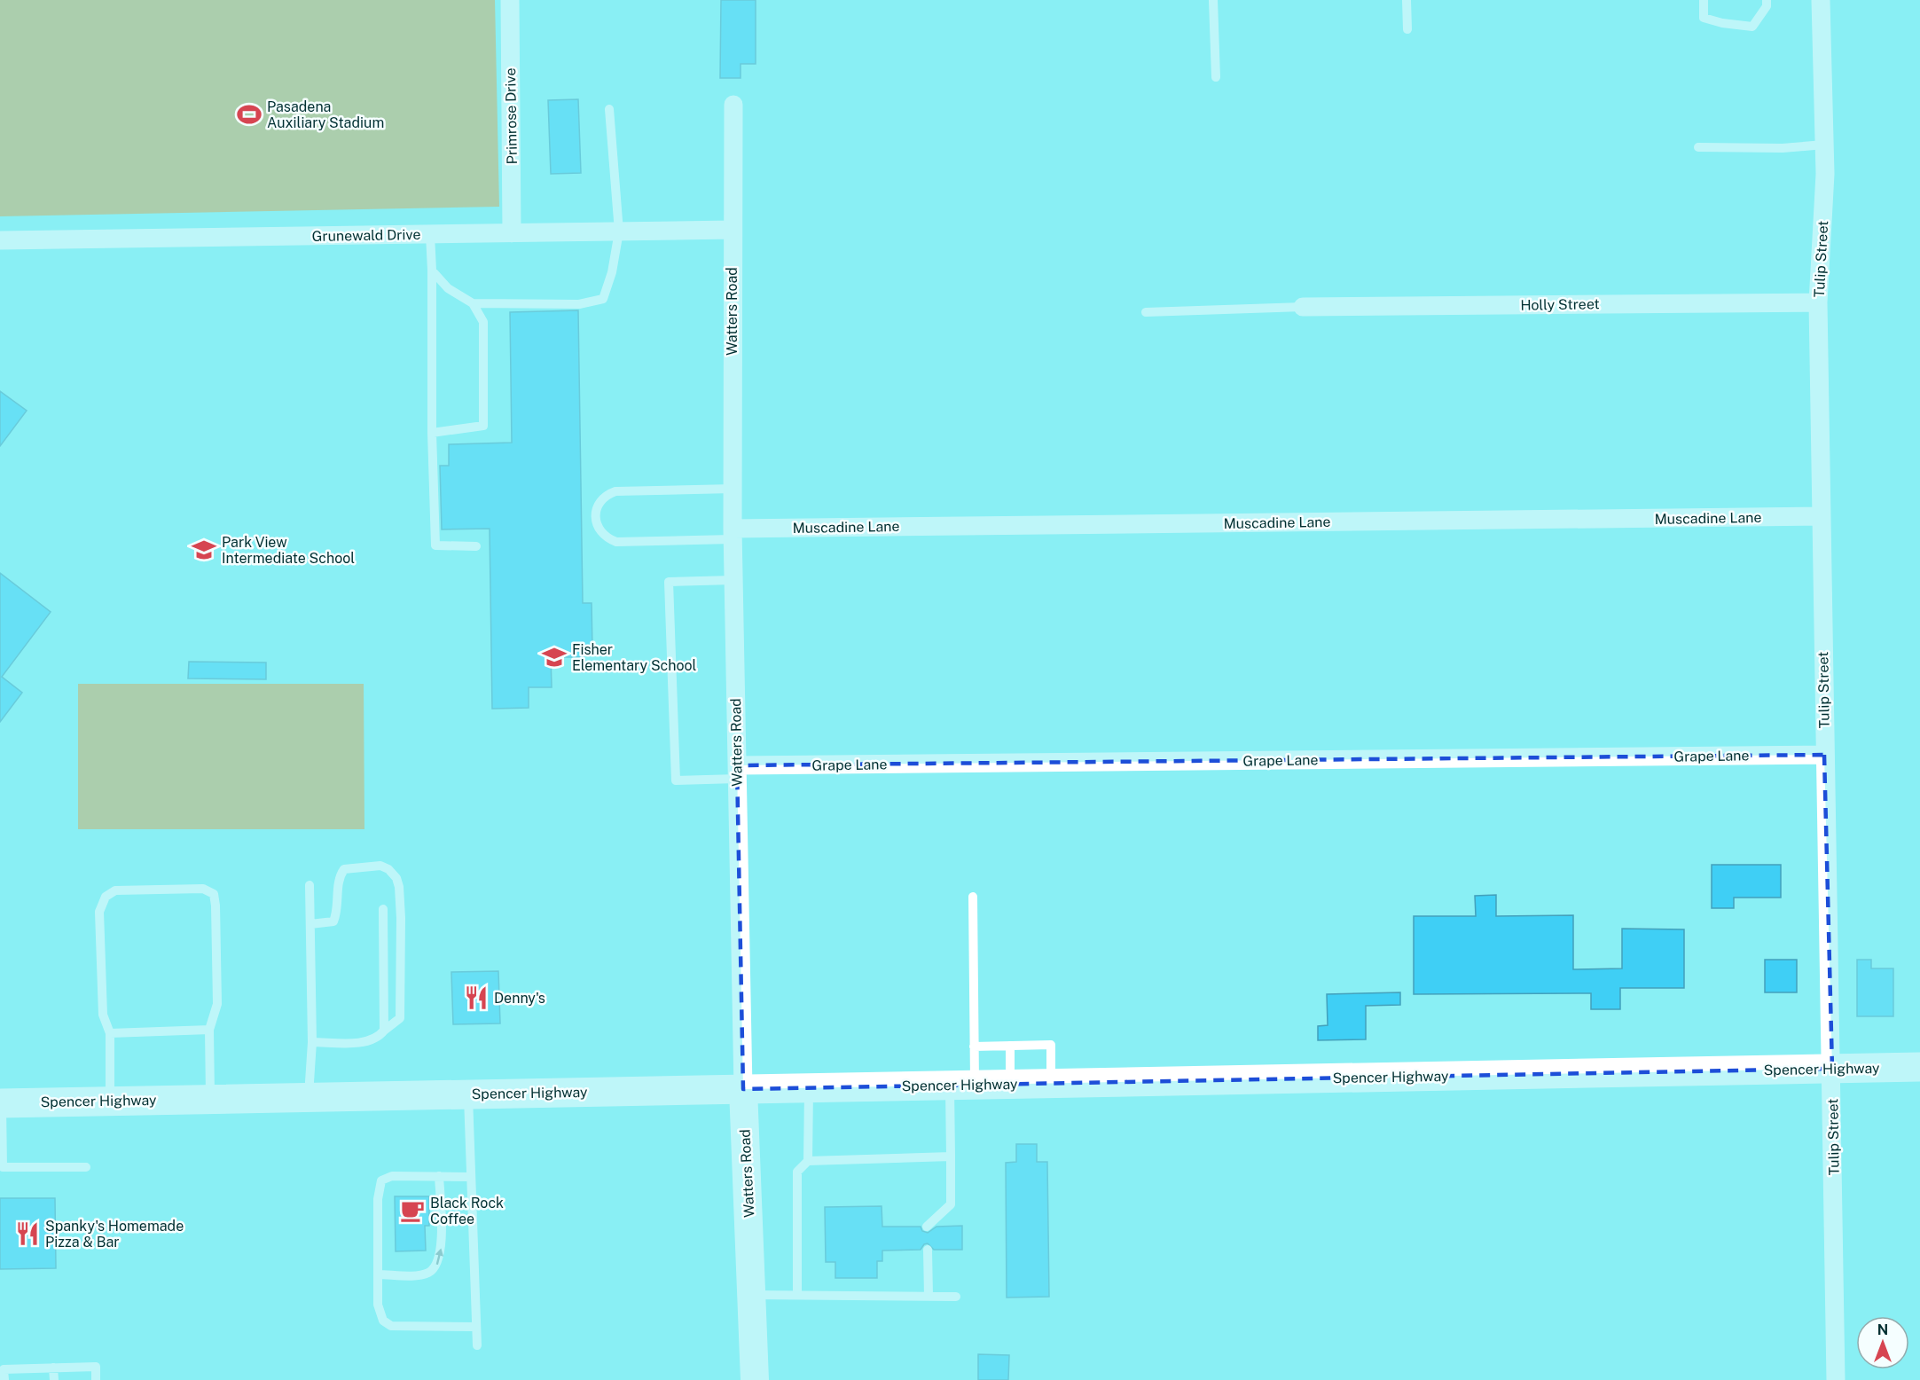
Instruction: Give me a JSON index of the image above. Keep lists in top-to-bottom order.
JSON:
{
  "streets": {
    "main road": ["Spencer Highway"],
    "street": [
      "Primrose Drive",
      "Grunewald Drive",
      "Tulip Street",
      "Holly Street",
      "Watters Road",
      "Muscadine Lane",
      "Grape Lane"
    ]
  },
  "crossings": [
    ["Primrose Drive", "Grunewald Drive"],
    ["Grunewald Drive", "Watters Road"],
    ["Tulip Street", "Holly Street"],
    ["Tulip Street", "Muscadine Lane"],
    ["Tulip Street", "Grape Lane"],
    ["Tulip Street", "Spencer Highway"],
    ["Watters Road", "Muscadine Lane"],
    ["Watters Road", "Grape Lane"],
    ["Watters Road", "Spencer Highway"]
  ],
  "places": {
    "sports": ["Pasadena Auxiliary Stadium"],
    "school or university": ["Park View Intermediate School", "Fisher Elementary School"],
    "restaurant": ["Denny's", "Spanky's Homemade Pizza & Bar"],
    "cafe": ["Black Rock Coffee"]
  },
  "north": "top"
}
